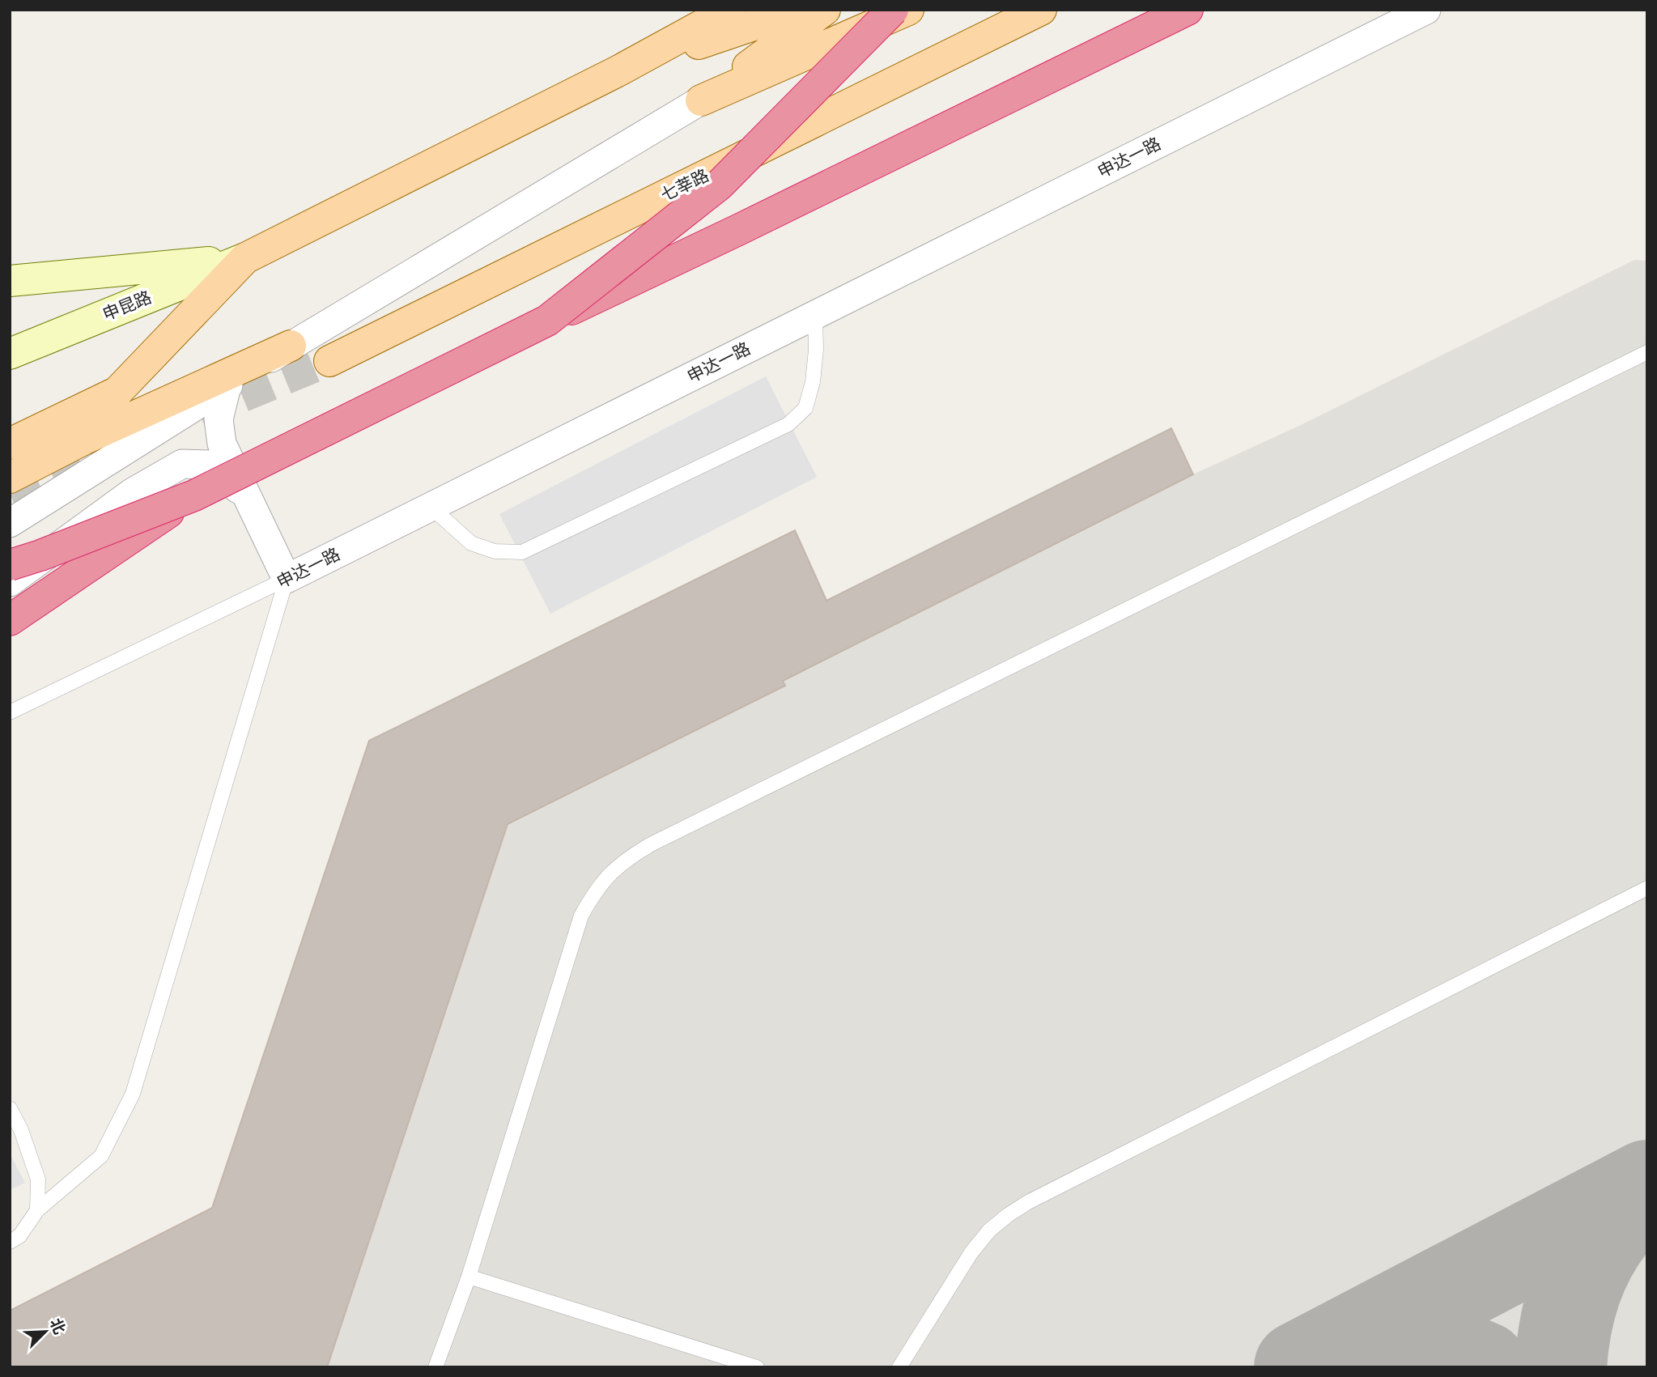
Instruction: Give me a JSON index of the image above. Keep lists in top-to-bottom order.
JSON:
{
  "streets": {
    "main road": ["七莘路", "申昆路"],
    "street": ["申达一路"]
  },
  "north": "top right"
}
